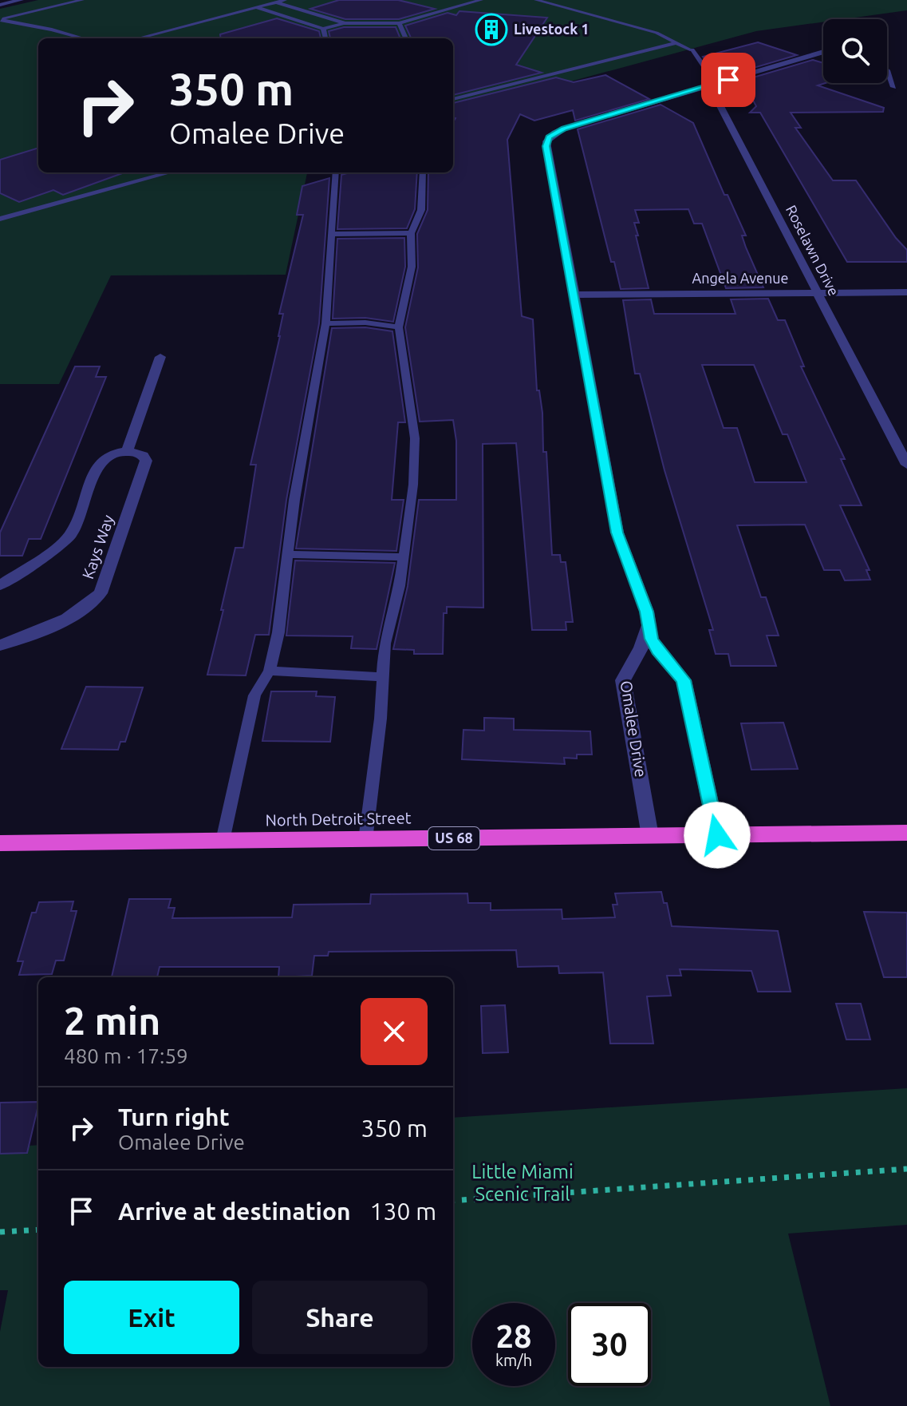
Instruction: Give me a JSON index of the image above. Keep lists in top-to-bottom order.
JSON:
{
  "streets": {
    "highway": ["North Detroit Street", "US 68"],
    "street": [
      "Roselawn Drive",
      "Angela Avenue",
      "Kays Way",
      "Omalee Drive"
    ]
  },
  "crossings": [
    ["Roselawn Drive", "Angela Avenue"],
    ["Omalee Drive", "North Detroit Street"]
  ],
  "parks": ["Little Miami Scenic Trail"],
  "places": {
    "building": ["Livestock 1"]
  },
  "page": {
    "turn": ["350 m", "Omalee Drive"],
    "heading": ["2 min", "480 m · 17:59"],
    "list": [
      {
        "name": "Turn right",
        "note": "Omalee Drive",
        "value": "350 m"
      },
      {
        "name": "Arrive at destination",
        "value": "130 m"
      }
    ],
    "buttons": ["Exit", "Share"],
    "speed": "28 km/h",
    "limit": "30"
  }
}
